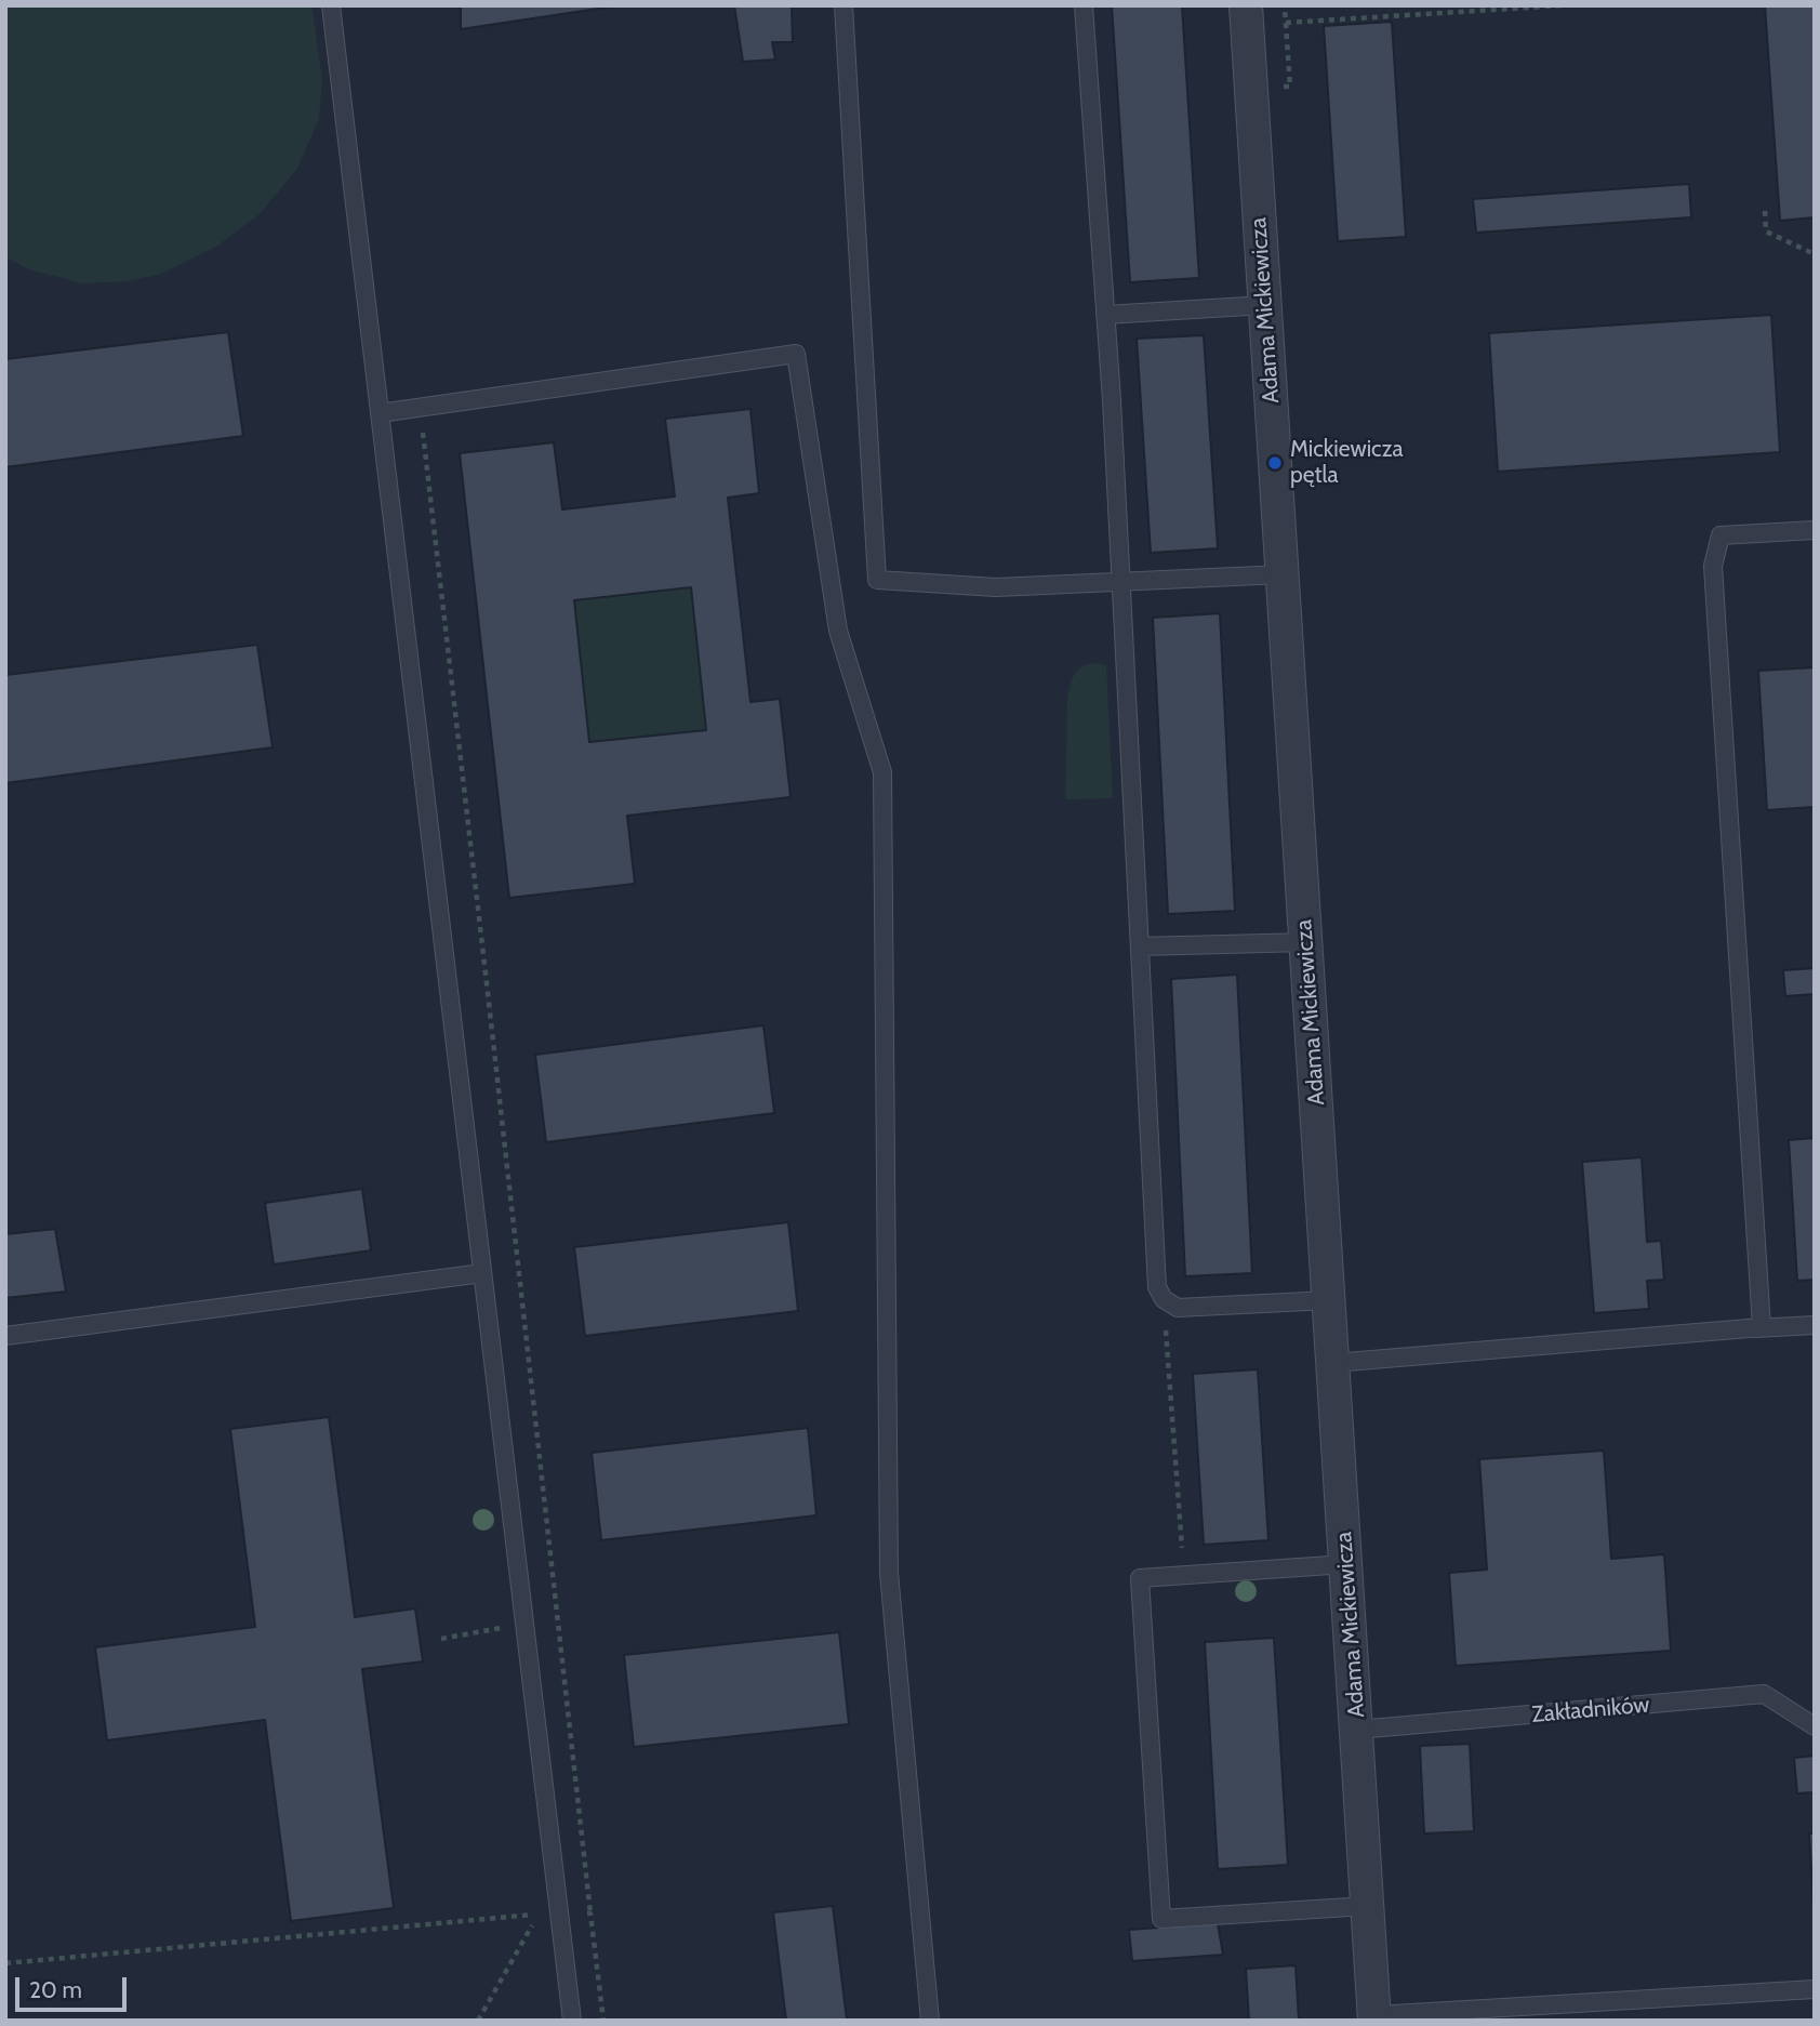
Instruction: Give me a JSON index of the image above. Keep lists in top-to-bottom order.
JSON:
{
  "streets": {
    "street": ["Adama Mickiewicza"],
    "lane": ["Zakładników"]
  },
  "crossings": [
    ["Adama Mickiewicza", "Zakładników"]
  ],
  "places": ["Mickiewicza pętla"],
  "scale_bar": "20 m"
}
